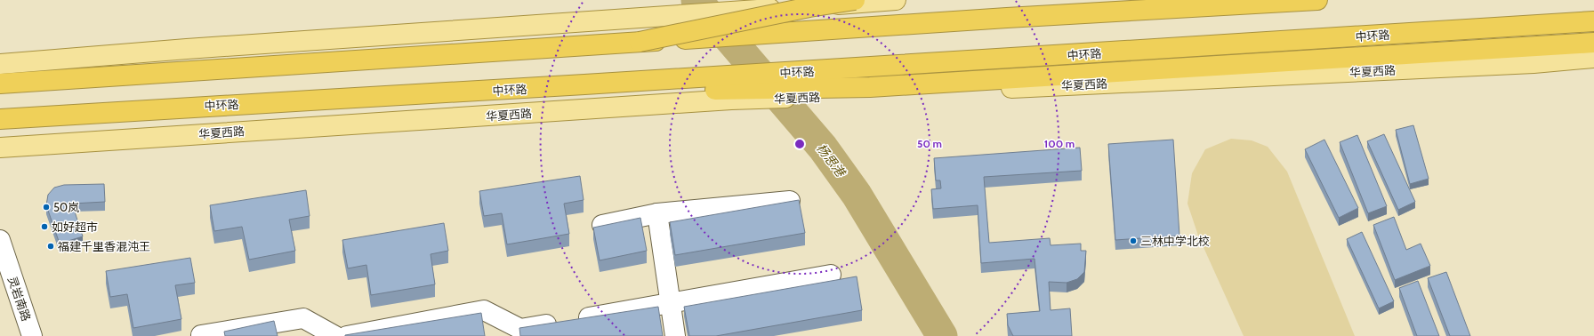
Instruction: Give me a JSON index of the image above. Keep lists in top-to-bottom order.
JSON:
{
  "streets": {
    "highway": ["中环路"],
    "main road": ["华夏西路"],
    "street": ["灵岩南路"]
  },
  "water": ["杨思港"],
  "places": [
    "50岚",
    "如好超市",
    "三林中学北校",
    "福建千里香混沌王"
  ],
  "rings": ["50 m", "100 m"]
}
